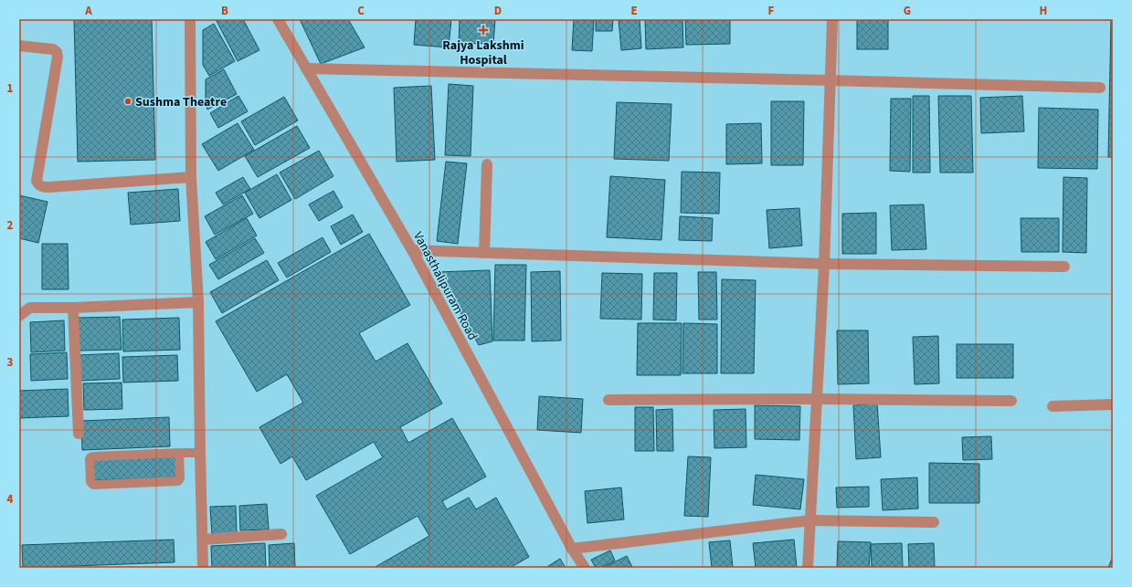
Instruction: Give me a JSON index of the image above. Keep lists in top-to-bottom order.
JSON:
{
  "streets": {
    "street": ["Vanasthalipuram Road"]
  },
  "places": {
    "health": ["Rajya Lakshmi Hospital"],
    "other": ["Sushma Theatre"]
  },
  "grid": {
    "columns": [
      "A",
      "B",
      "C",
      "D",
      "E",
      "F",
      "G",
      "H"
    ],
    "rows": [
      "1",
      "2",
      "3",
      "4"
    ]
  }
}
